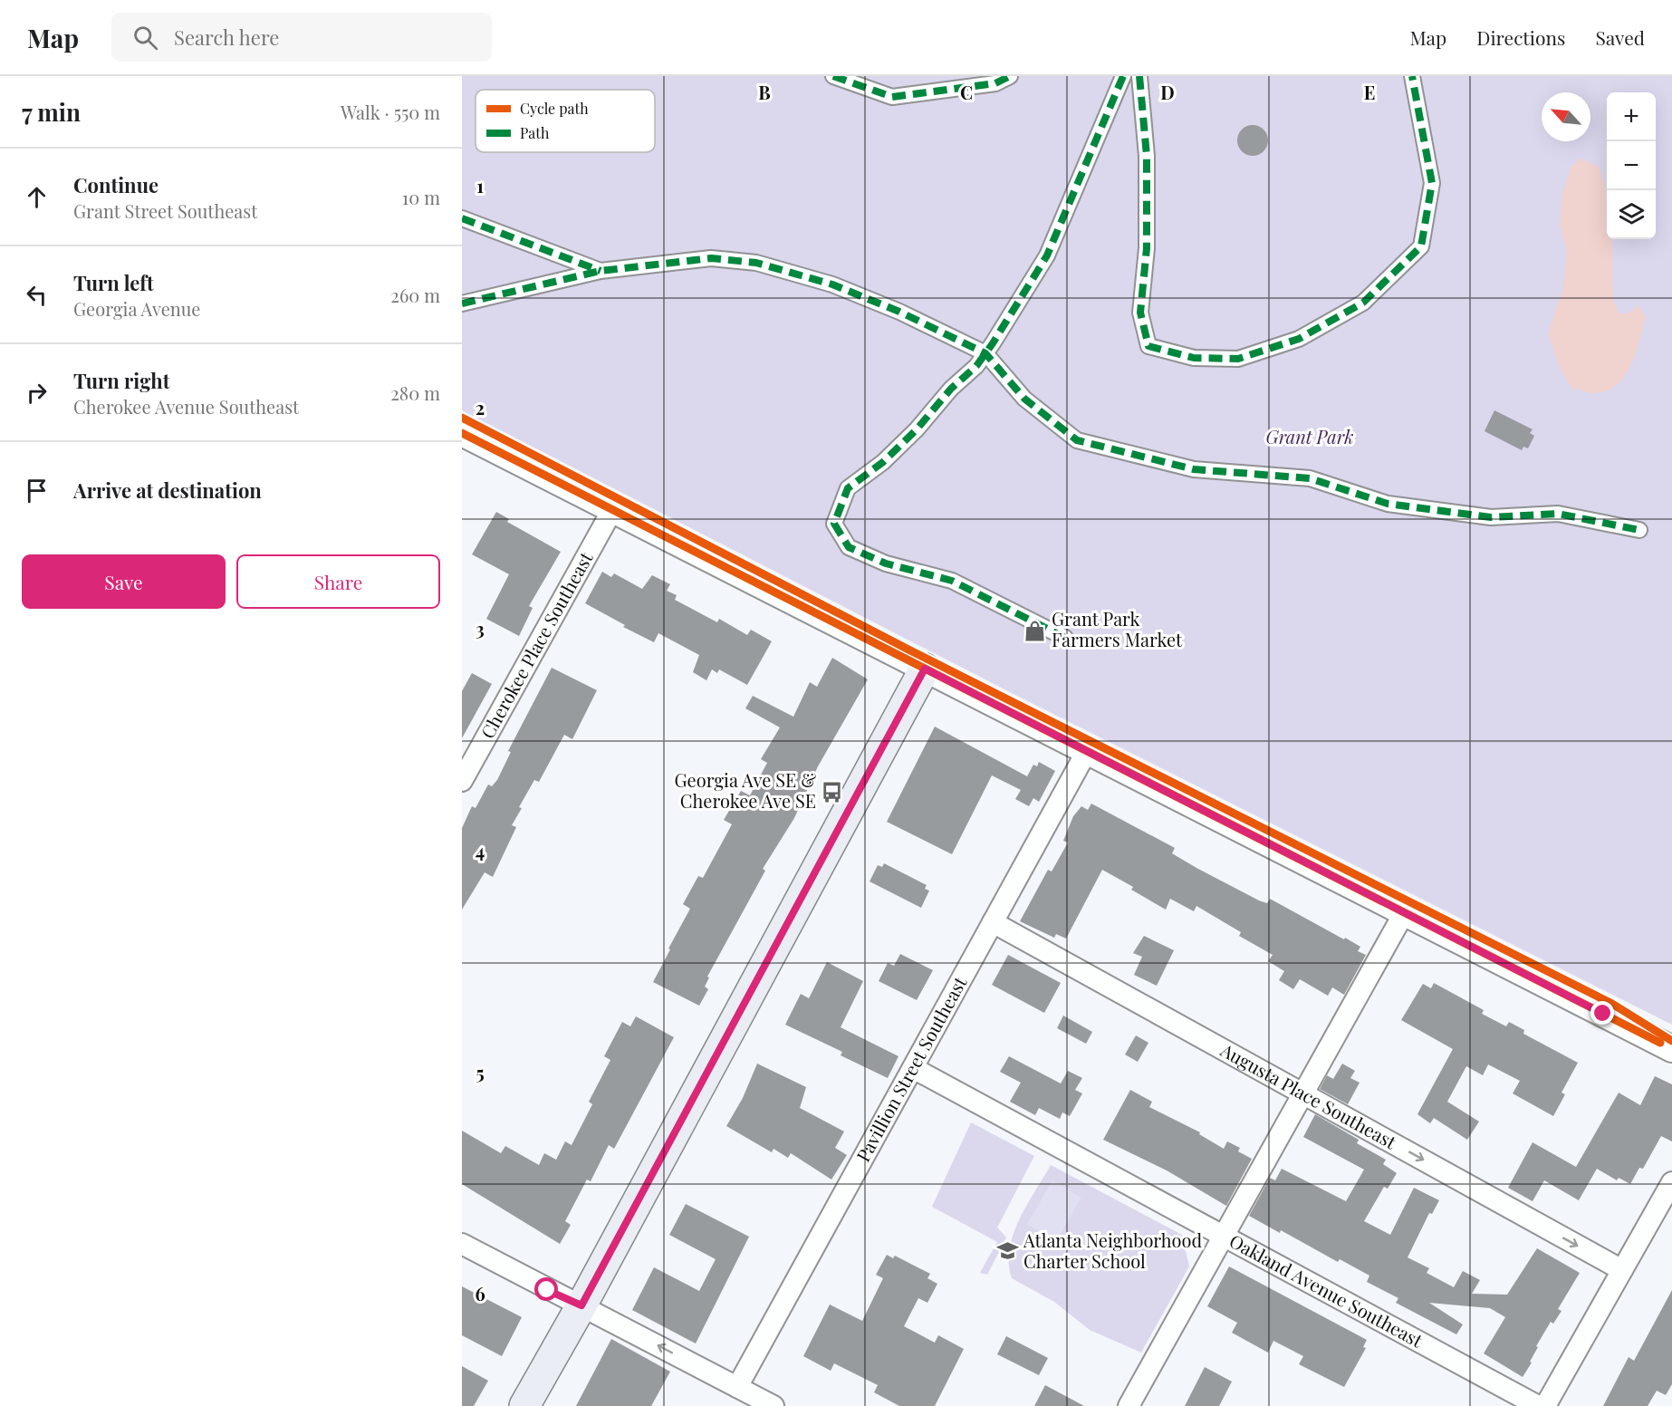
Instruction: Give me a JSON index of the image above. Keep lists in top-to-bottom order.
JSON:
{
  "streets": {
    "street": [
      "Cherokee Place Southeast",
      "Pavillion Street Southeast",
      "Augusta Place Southeast",
      "Oakland Avenue Southeast"
    ]
  },
  "crossings": [
    ["Pavillion Street Southeast", "Augusta Place Southeast"],
    ["Pavillion Street Southeast", "Oakland Avenue Southeast"]
  ],
  "one_way": ["Augusta Place Southeast"],
  "parks": ["Grant Park"],
  "places": {
    "shop": ["Grant Park Farmers Market"],
    "bus stop": ["Georgia Ave SE & Cherokee Ave SE"],
    "school or university": ["Atlanta Neighborhood Charter School"]
  },
  "legend": ["Cycle path", "Path"],
  "north": "top left",
  "page": {
    "header": "Map",
    "search": "Search here",
    "nav": ["Map", "Directions", "Saved"],
    "heading": ["7 min", "Walk · 550 m"],
    "map_buttons": ["+", "−"],
    "list": [
      ["Continue", "Grant Street Southeast", "10 m"],
      ["Turn left", "Georgia Avenue", "260 m"],
      ["Turn right", "Cherokee Avenue Southeast", "280 m"],
      "Arrive at destination"
    ],
    "buttons": ["Save", "Share"]
  },
  "grid": {
    "columns": [
      "B",
      "C",
      "D",
      "E"
    ],
    "rows": [
      "1",
      "2",
      "3",
      "4",
      "5",
      "6"
    ]
  }
}
